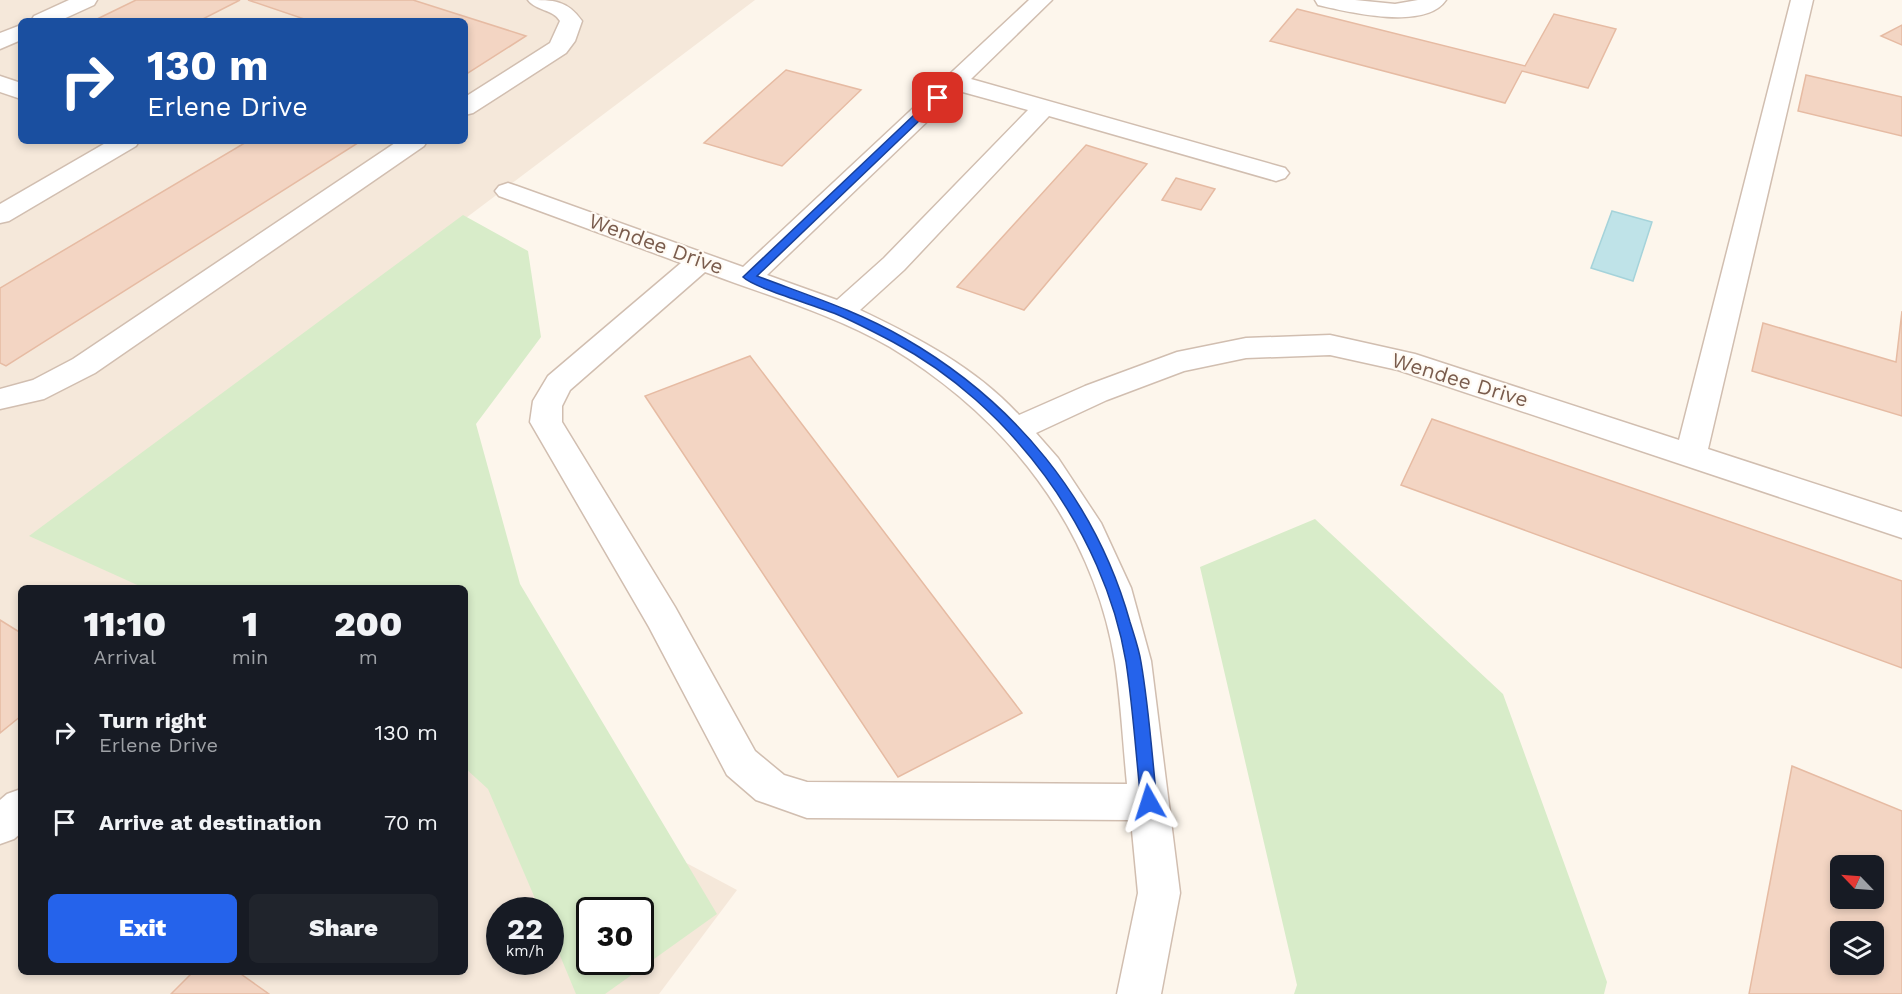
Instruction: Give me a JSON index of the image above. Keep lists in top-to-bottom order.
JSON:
{
  "streets": {
    "street": ["Wendee Drive"]
  },
  "north": "top left",
  "page": {
    "turn": ["130 m", "Erlene Drive"],
    "eta": [
      "11:10",
      "Arrival",
      "1",
      "min",
      "200",
      "m"
    ],
    "list": [
      {
        "name": "Turn right",
        "note": "Erlene Drive",
        "value": "130 m"
      },
      {
        "name": "Arrive at destination",
        "value": "70 m"
      }
    ],
    "buttons": ["Exit", "Share"],
    "speed": "22 km/h",
    "limit": "30"
  }
}
